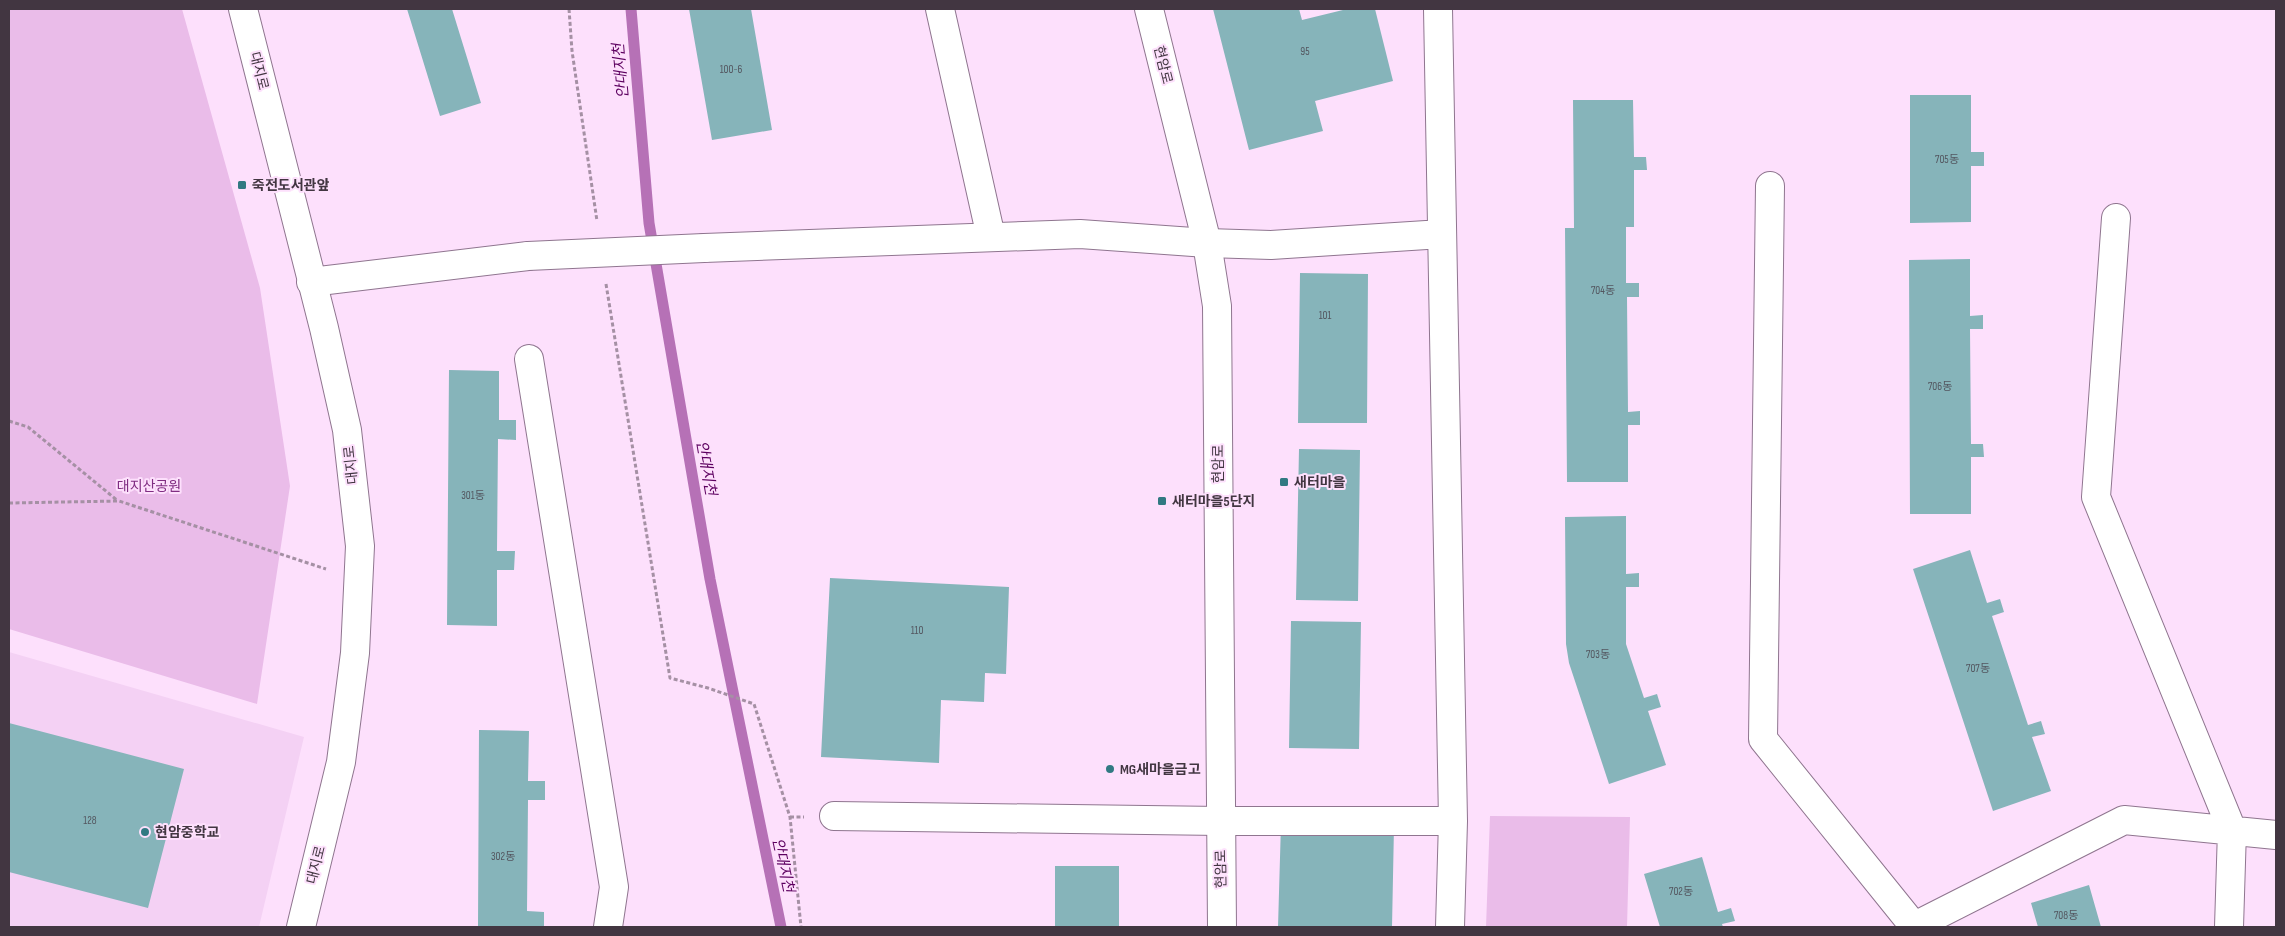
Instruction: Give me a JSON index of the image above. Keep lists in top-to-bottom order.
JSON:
{
  "streets": {
    "street": ["현암로", "대지로"]
  },
  "water": ["안대지천"],
  "parks": ["대지산공원"],
  "places": {
    "transit": ["죽전도서관앞", "새터마을", "새터마을5단지"],
    "other": ["MG새마을금고", "현암중학교"]
  },
  "house_numbers": [
    "95",
    "100-6",
    "705동",
    "704동",
    "101",
    "706동",
    "301동",
    "110",
    "703동",
    "707동",
    "128",
    "302동",
    "702동",
    "708동"
  ]
}
